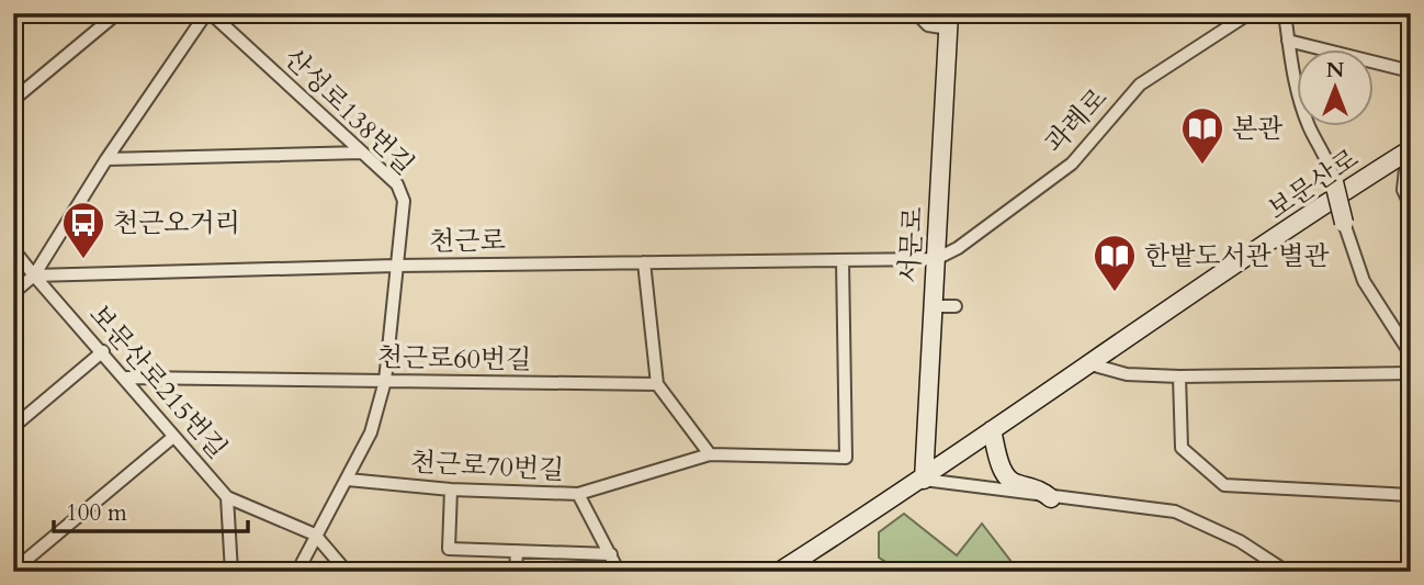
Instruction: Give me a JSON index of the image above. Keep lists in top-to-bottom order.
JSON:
{
  "streets": {
    "main road": ["보문산로", "서문로"],
    "street": [
      "산성로138번길",
      "과례로",
      "천근로",
      "천근로60번길",
      "보문산로215번길",
      "천근로70번길"
    ]
  },
  "crossings": [
    ["산성로138번길", "천근로"],
    ["산성로138번길", "천근로60번길"],
    ["산성로138번길", "천근로70번길"],
    ["과례로", "천근로"],
    ["과례로", "서문로"],
    ["보문산로", "서문로"],
    ["천근로", "서문로"],
    ["천근로", "보문산로215번길"],
    ["천근로", "천근로70번길"],
    ["천근로60번길", "보문산로215번길"]
  ],
  "places": {
    "library": ["본관", "한밭도서관 별관"],
    "bus stop": ["천근오거리"]
  },
  "scale_bar": "100 m",
  "north": "top"
}
